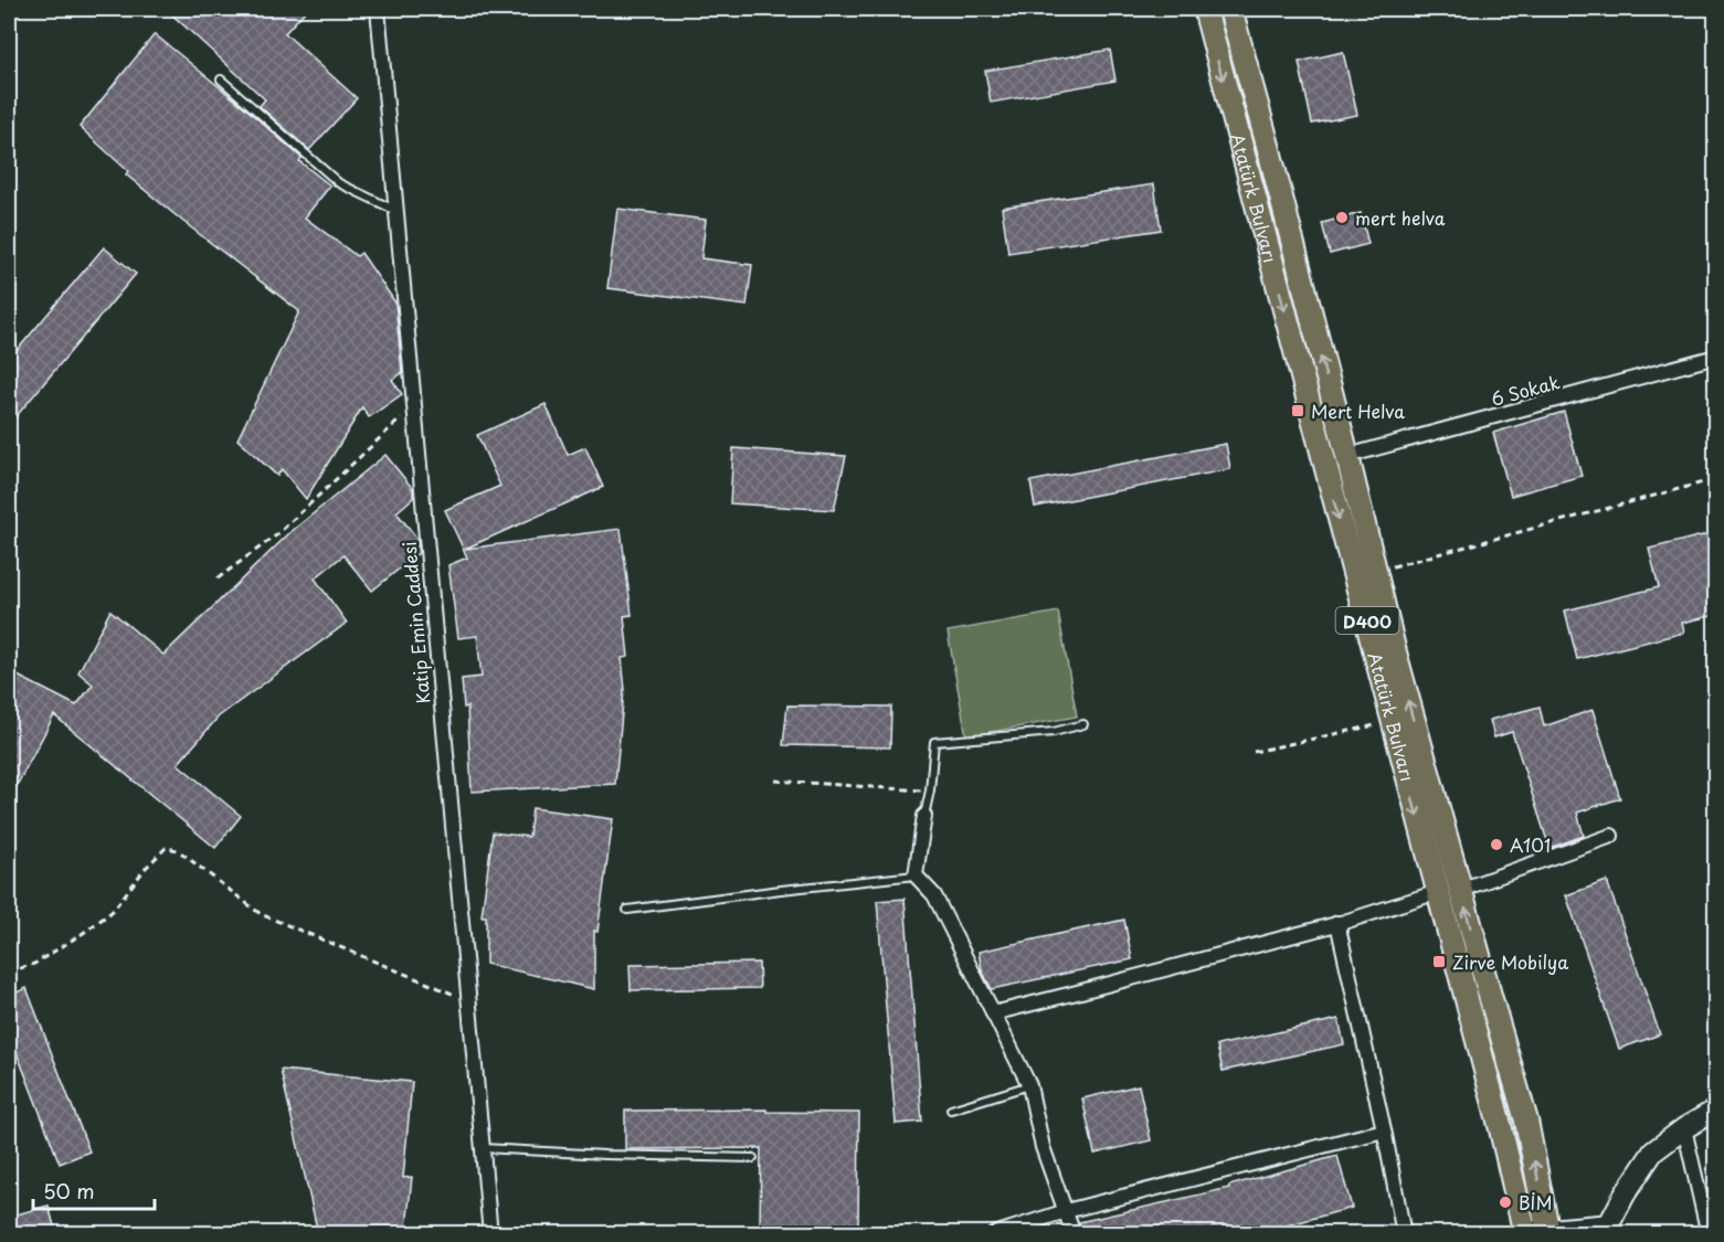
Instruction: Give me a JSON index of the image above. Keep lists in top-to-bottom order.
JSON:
{
  "streets": {
    "main road": ["Atatürk Bulvarı", "D400"],
    "street": ["6 Sokak", "Katip Emin Caddesi"]
  },
  "crossings": [
    ["Atatürk Bulvarı", "6 Sokak"]
  ],
  "places": {
    "other": ["mert helva", "A101", "BİM"],
    "transit": ["Mert Helva", "Zirve Mobilya"]
  },
  "scale_bar": "50 m"
}
